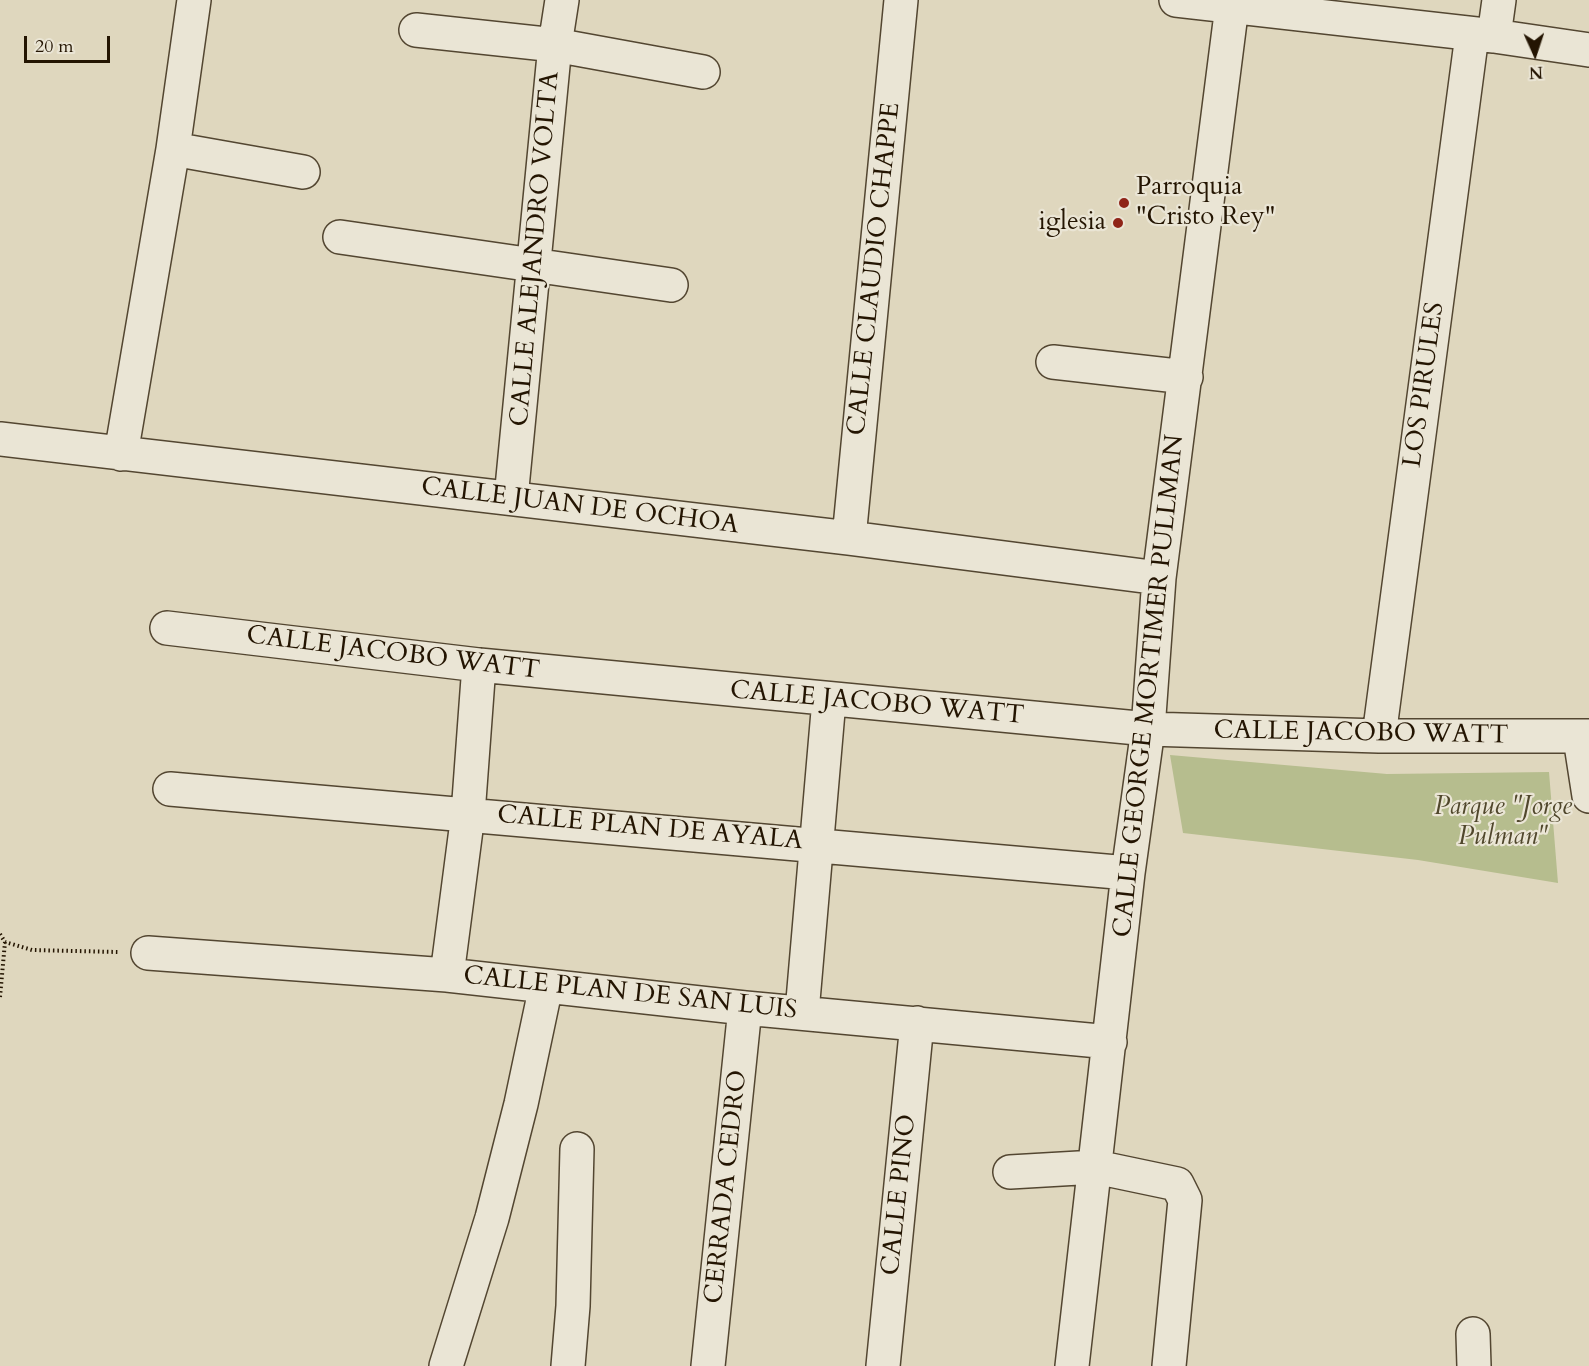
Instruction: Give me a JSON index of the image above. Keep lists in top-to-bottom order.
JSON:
{
  "streets": {
    "street": [
      "CALLE ALEJANDRO VOLTA",
      "CALLE CLAUDIO CHAPPE",
      "LOS PIRULES",
      "CALLE JUAN DE OCHOA",
      "CALLE JACOBO WATT",
      "CALLE GEORGE MORTIMER PULLMAN",
      "CALLE PLAN DE AYALA",
      "CALLE PLAN DE SAN LUIS",
      "CERRADA CEDRO",
      "CALLE PINO"
    ]
  },
  "crossings": [
    ["CALLE ALEJANDRO VOLTA", "CALLE JUAN DE OCHOA"],
    ["CALLE CLAUDIO CHAPPE", "CALLE JUAN DE OCHOA"],
    ["LOS PIRULES", "CALLE JACOBO WATT"],
    ["CALLE JUAN DE OCHOA", "CALLE GEORGE MORTIMER PULLMAN"],
    ["CALLE JACOBO WATT", "CALLE GEORGE MORTIMER PULLMAN"],
    ["CALLE GEORGE MORTIMER PULLMAN", "CALLE PLAN DE AYALA"],
    ["CALLE GEORGE MORTIMER PULLMAN", "CALLE PLAN DE SAN LUIS"],
    ["CALLE PLAN DE SAN LUIS", "CERRADA CEDRO"],
    ["CALLE PLAN DE SAN LUIS", "CALLE PINO"]
  ],
  "parks": ["Parque \"Jorge Pulman\""],
  "places": ["Parroquia \"Cristo Rey\"", "iglesia"],
  "scale_bar": "20 m",
  "north": "bottom"
}
